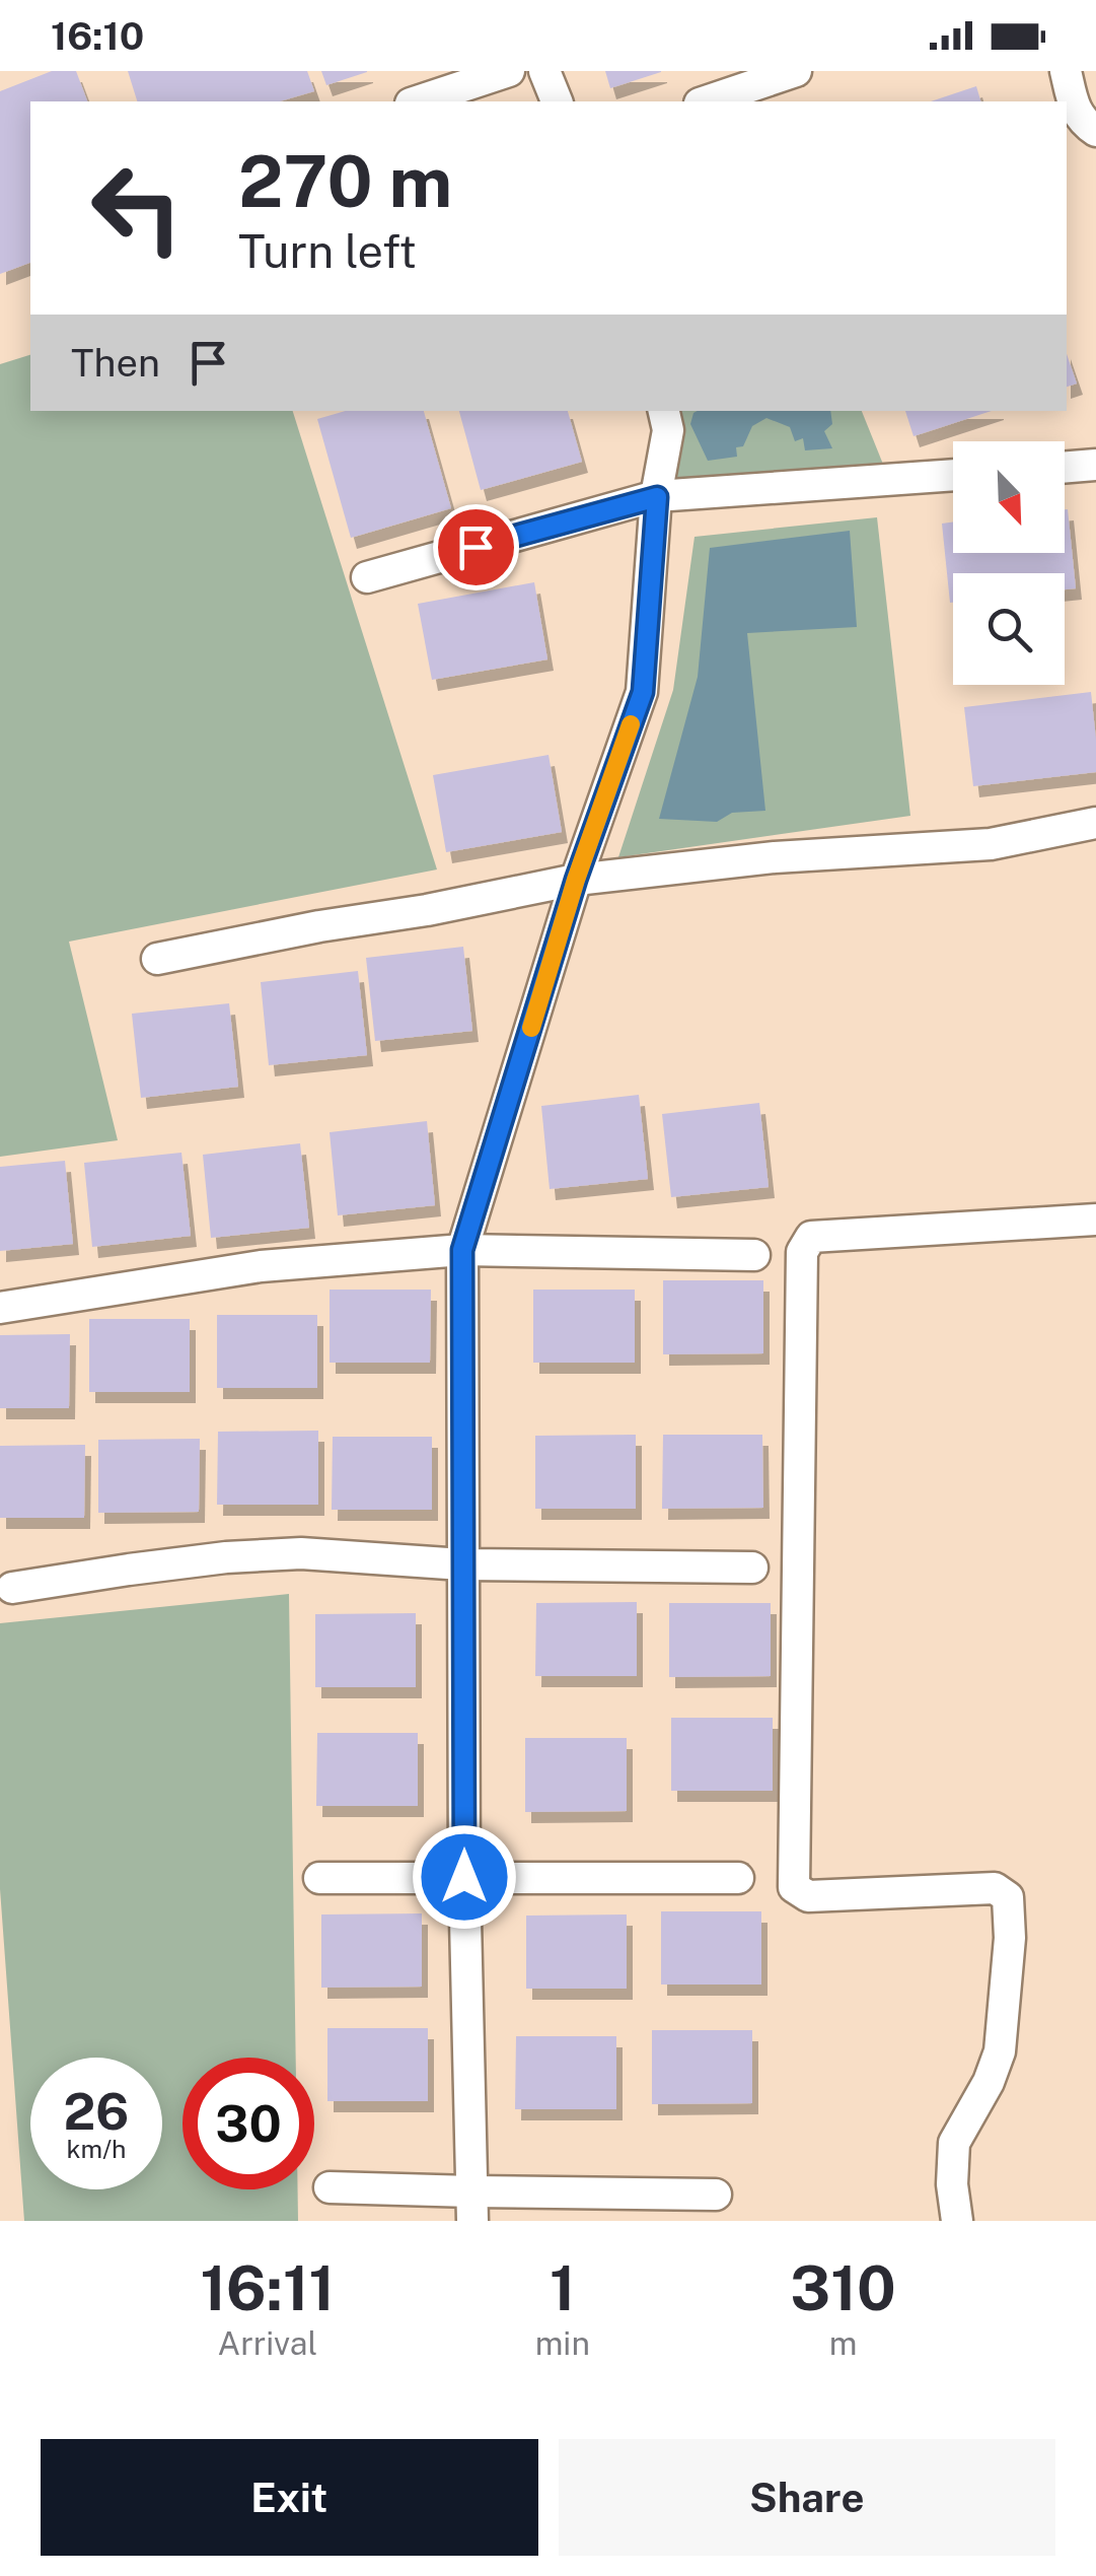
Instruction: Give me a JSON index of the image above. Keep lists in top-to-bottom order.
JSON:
{
  "north": "bottom right",
  "page": {
    "status": "16:10",
    "turn": ["270 m", "Turn left"],
    "then": "Then",
    "speed": "26 km/h",
    "limit": "30",
    "eta": [
      "16:11",
      "Arrival",
      "1",
      "min",
      "310",
      "m"
    ],
    "buttons": ["Exit", "Share"]
  }
}
